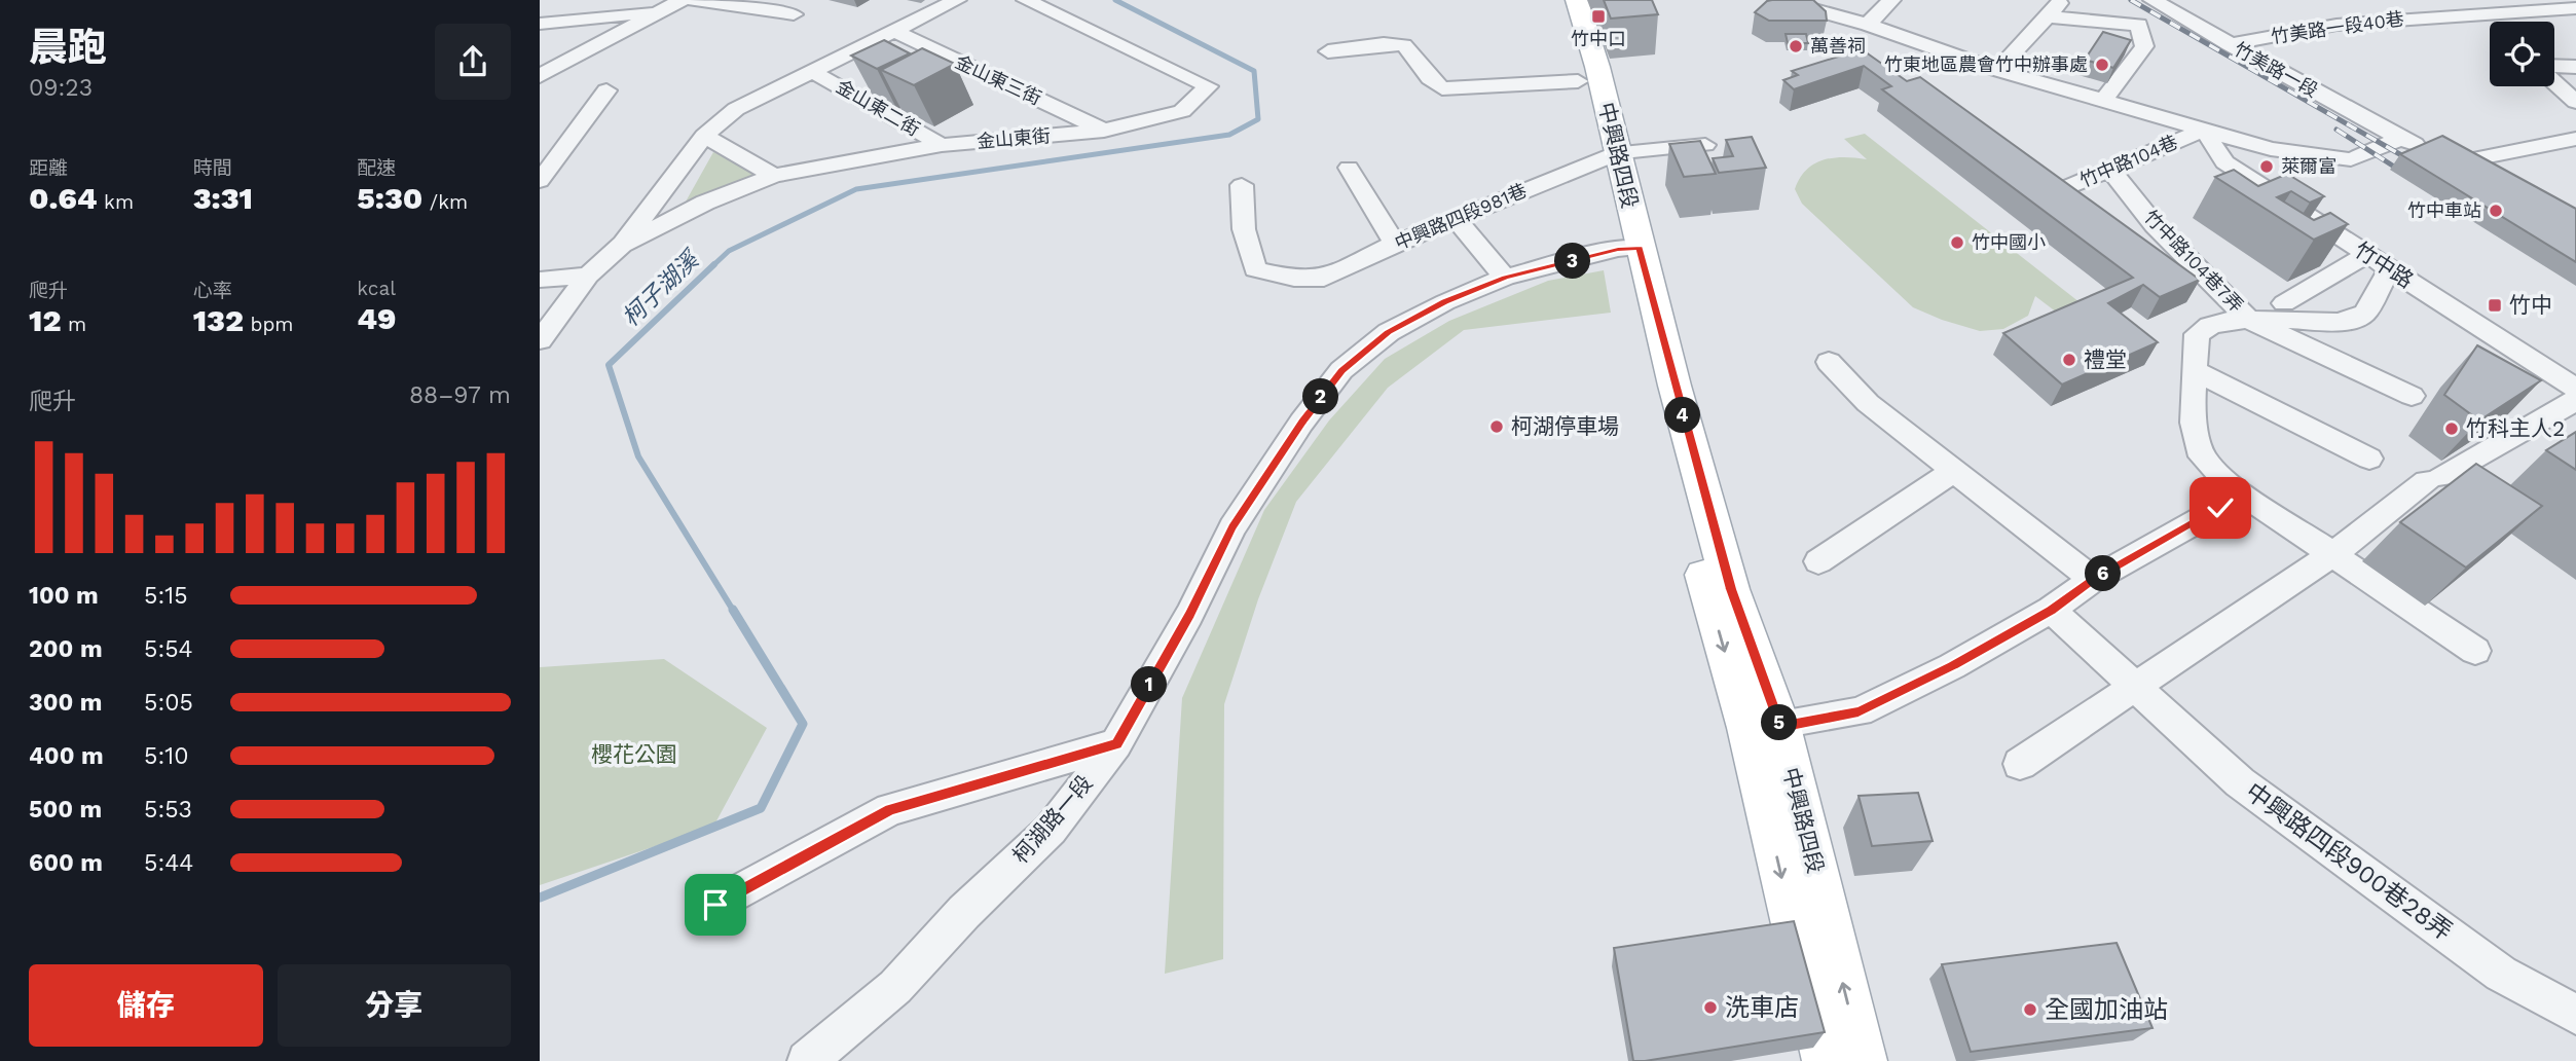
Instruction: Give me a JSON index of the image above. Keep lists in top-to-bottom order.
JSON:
{
  "streets": {
    "main road": ["中興路四段"],
    "street": [
      "竹美路一段40巷",
      "竹美路一段",
      "金山東三街",
      "金山東二街",
      "金山東街",
      "竹中路104巷",
      "中興路四段981巷",
      "竹中路104巷7弄",
      "竹中路",
      "柯湖路一段",
      "中興路四段900巷28弄"
    ]
  },
  "crossings": [
    ["竹美路一段40巷", "竹美路一段"],
    ["金山東三街", "金山東街"],
    ["金山東二街", "金山東街"],
    ["中興路四段", "中興路四段981巷"],
    ["中興路四段", "柯湖路一段"],
    ["竹中路104巷", "竹中路104巷7弄"],
    ["竹中路104巷", "竹中路"]
  ],
  "water": ["柯子湖溪"],
  "parks": ["櫻花公園"],
  "places": {
    "transit": ["竹中口", "竹中"],
    "other": [
      "萬善祠",
      "竹東地區農會竹中辦事處",
      "萊爾富",
      "竹中車站",
      "竹中國小",
      "禮堂",
      "柯湖停車場",
      "竹科主人2",
      "洗車店",
      "全國加油站"
    ]
  },
  "page": {
    "heading": ["晨跑", "09:23"],
    "stats": [
      ["距離", "0.64 km"],
      ["時間", "3:31"],
      ["配速", "5:30 /km"],
      ["爬升", "12 m"],
      ["心率", "132 bpm"],
      ["kcal", "49"]
    ],
    "pins": [
      "3",
      "2",
      "4",
      "6",
      "1",
      "5"
    ],
    "chart": ["爬升", "88–97 m"],
    "list": [
      {
        "name": "100 m",
        "note": "5:15"
      },
      {
        "name": "200 m",
        "note": "5:54"
      },
      {
        "name": "300 m",
        "note": "5:05"
      },
      {
        "name": "400 m",
        "note": "5:10"
      },
      {
        "name": "500 m",
        "note": "5:53"
      },
      {
        "name": "600 m",
        "note": "5:44"
      }
    ],
    "buttons": ["儲存", "分享"]
  }
}
